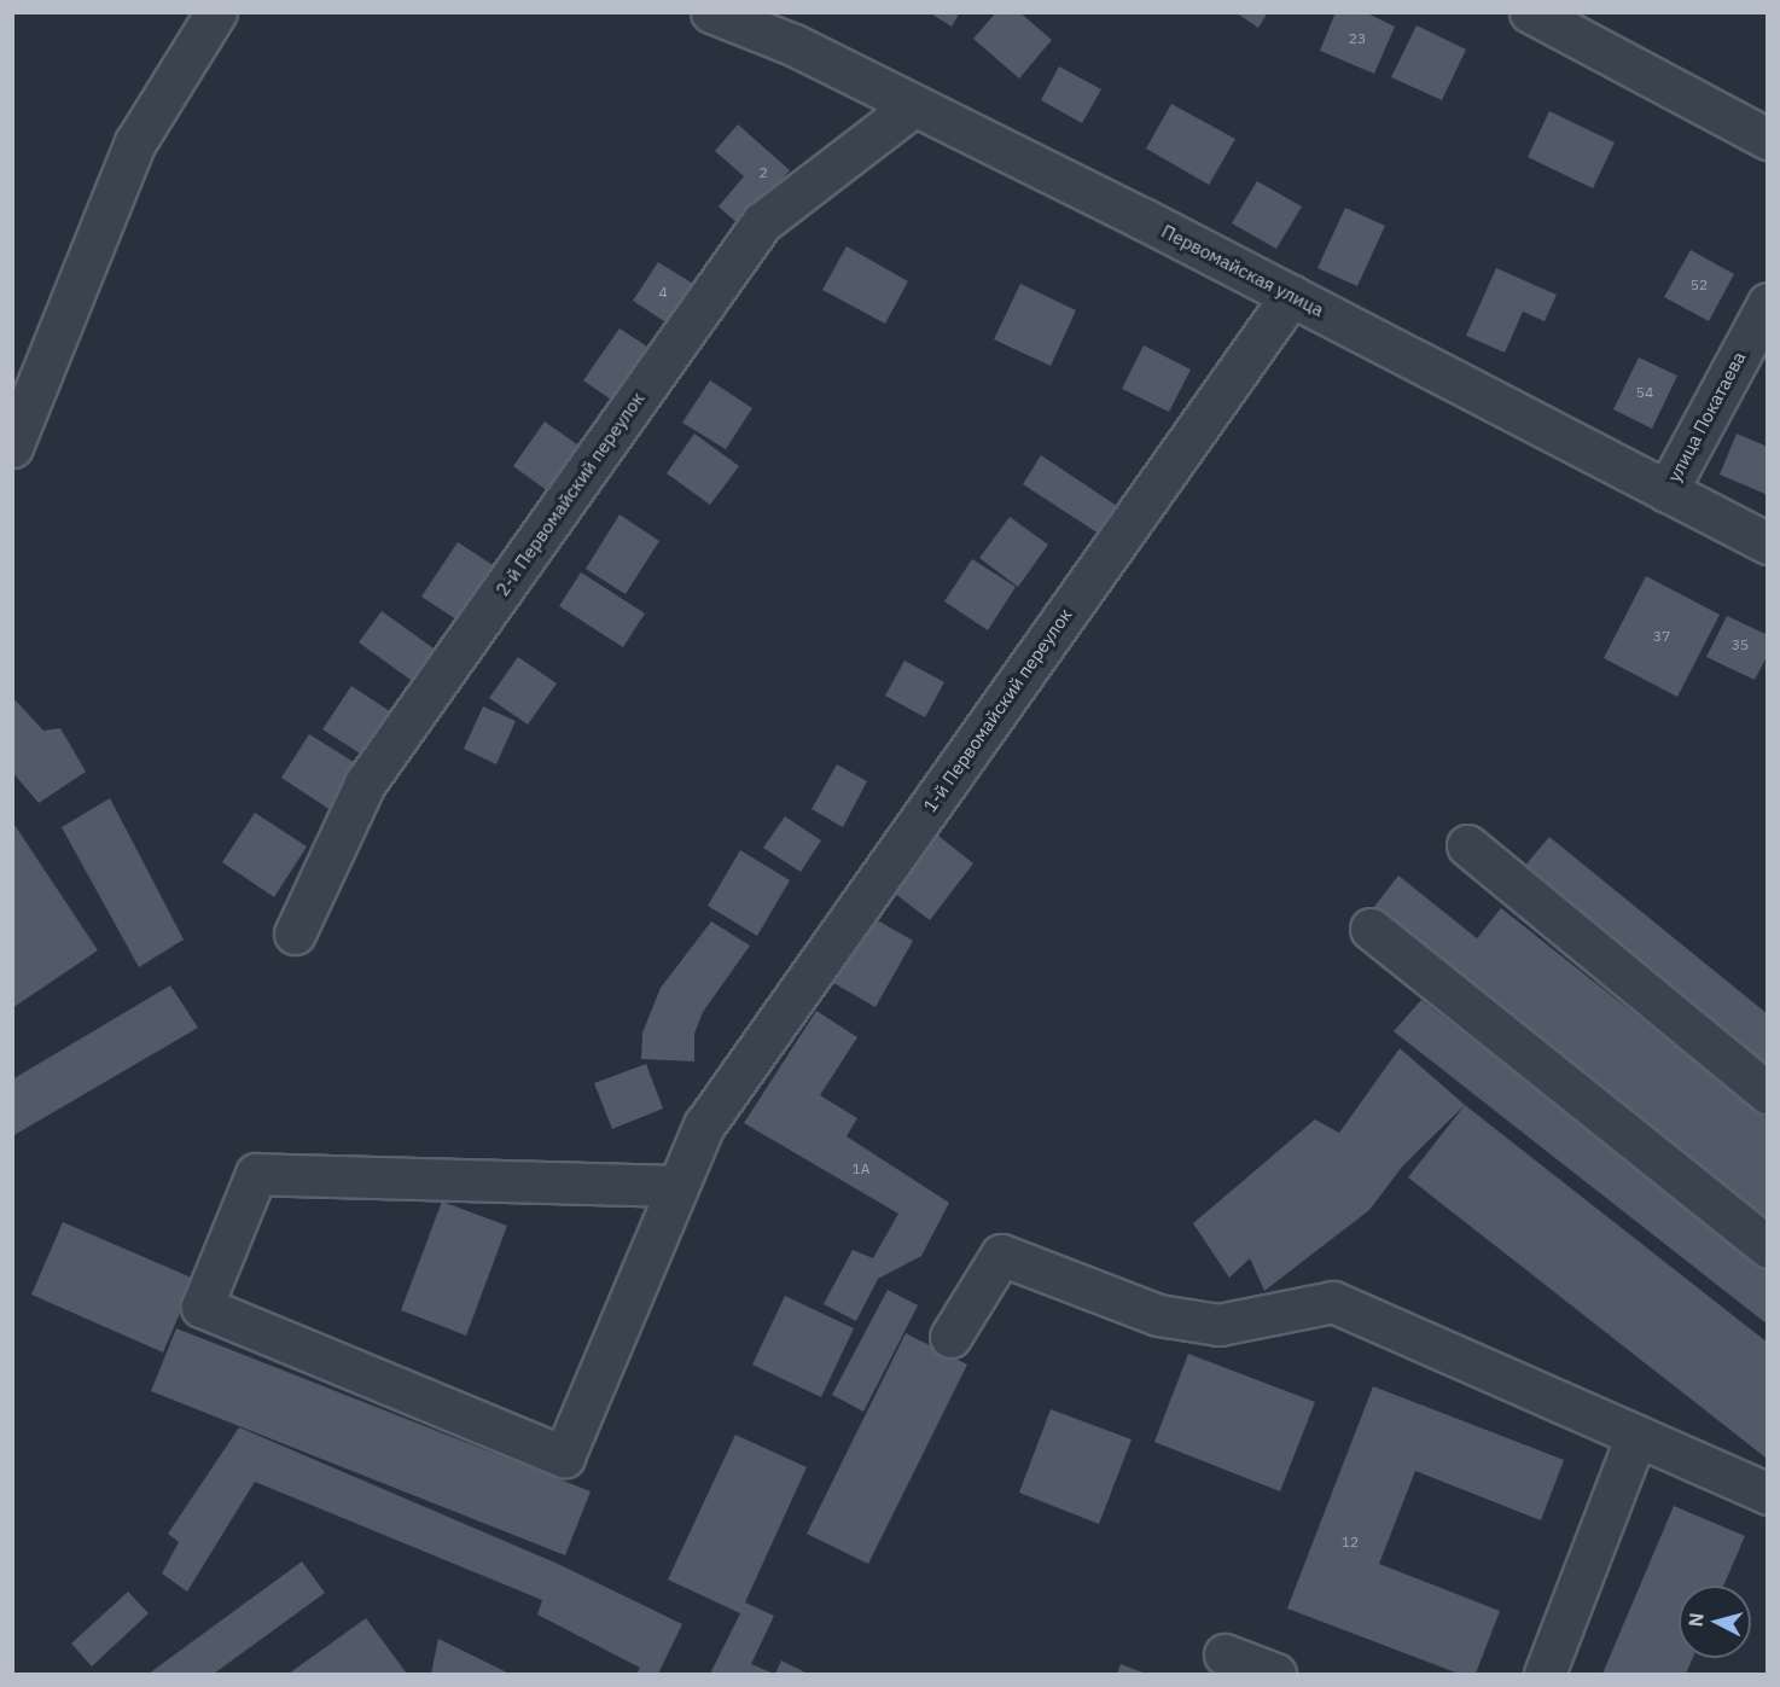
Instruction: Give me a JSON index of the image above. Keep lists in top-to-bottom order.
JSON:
{
  "streets": {
    "street": [
      "Первомайская улица",
      "улица Покатаева",
      "2-й Первомайский переулок",
      "1-й Первомайский переулок"
    ]
  },
  "crossings": [
    ["Первомайская улица", "улица Покатаева"],
    ["Первомайская улица", "2-й Первомайский переулок"],
    ["Первомайская улица", "1-й Первомайский переулок"]
  ],
  "house_numbers": [
    "23",
    "2",
    "52",
    "4",
    "54",
    "37",
    "35",
    "1А",
    "12"
  ],
  "north": "left"
}
